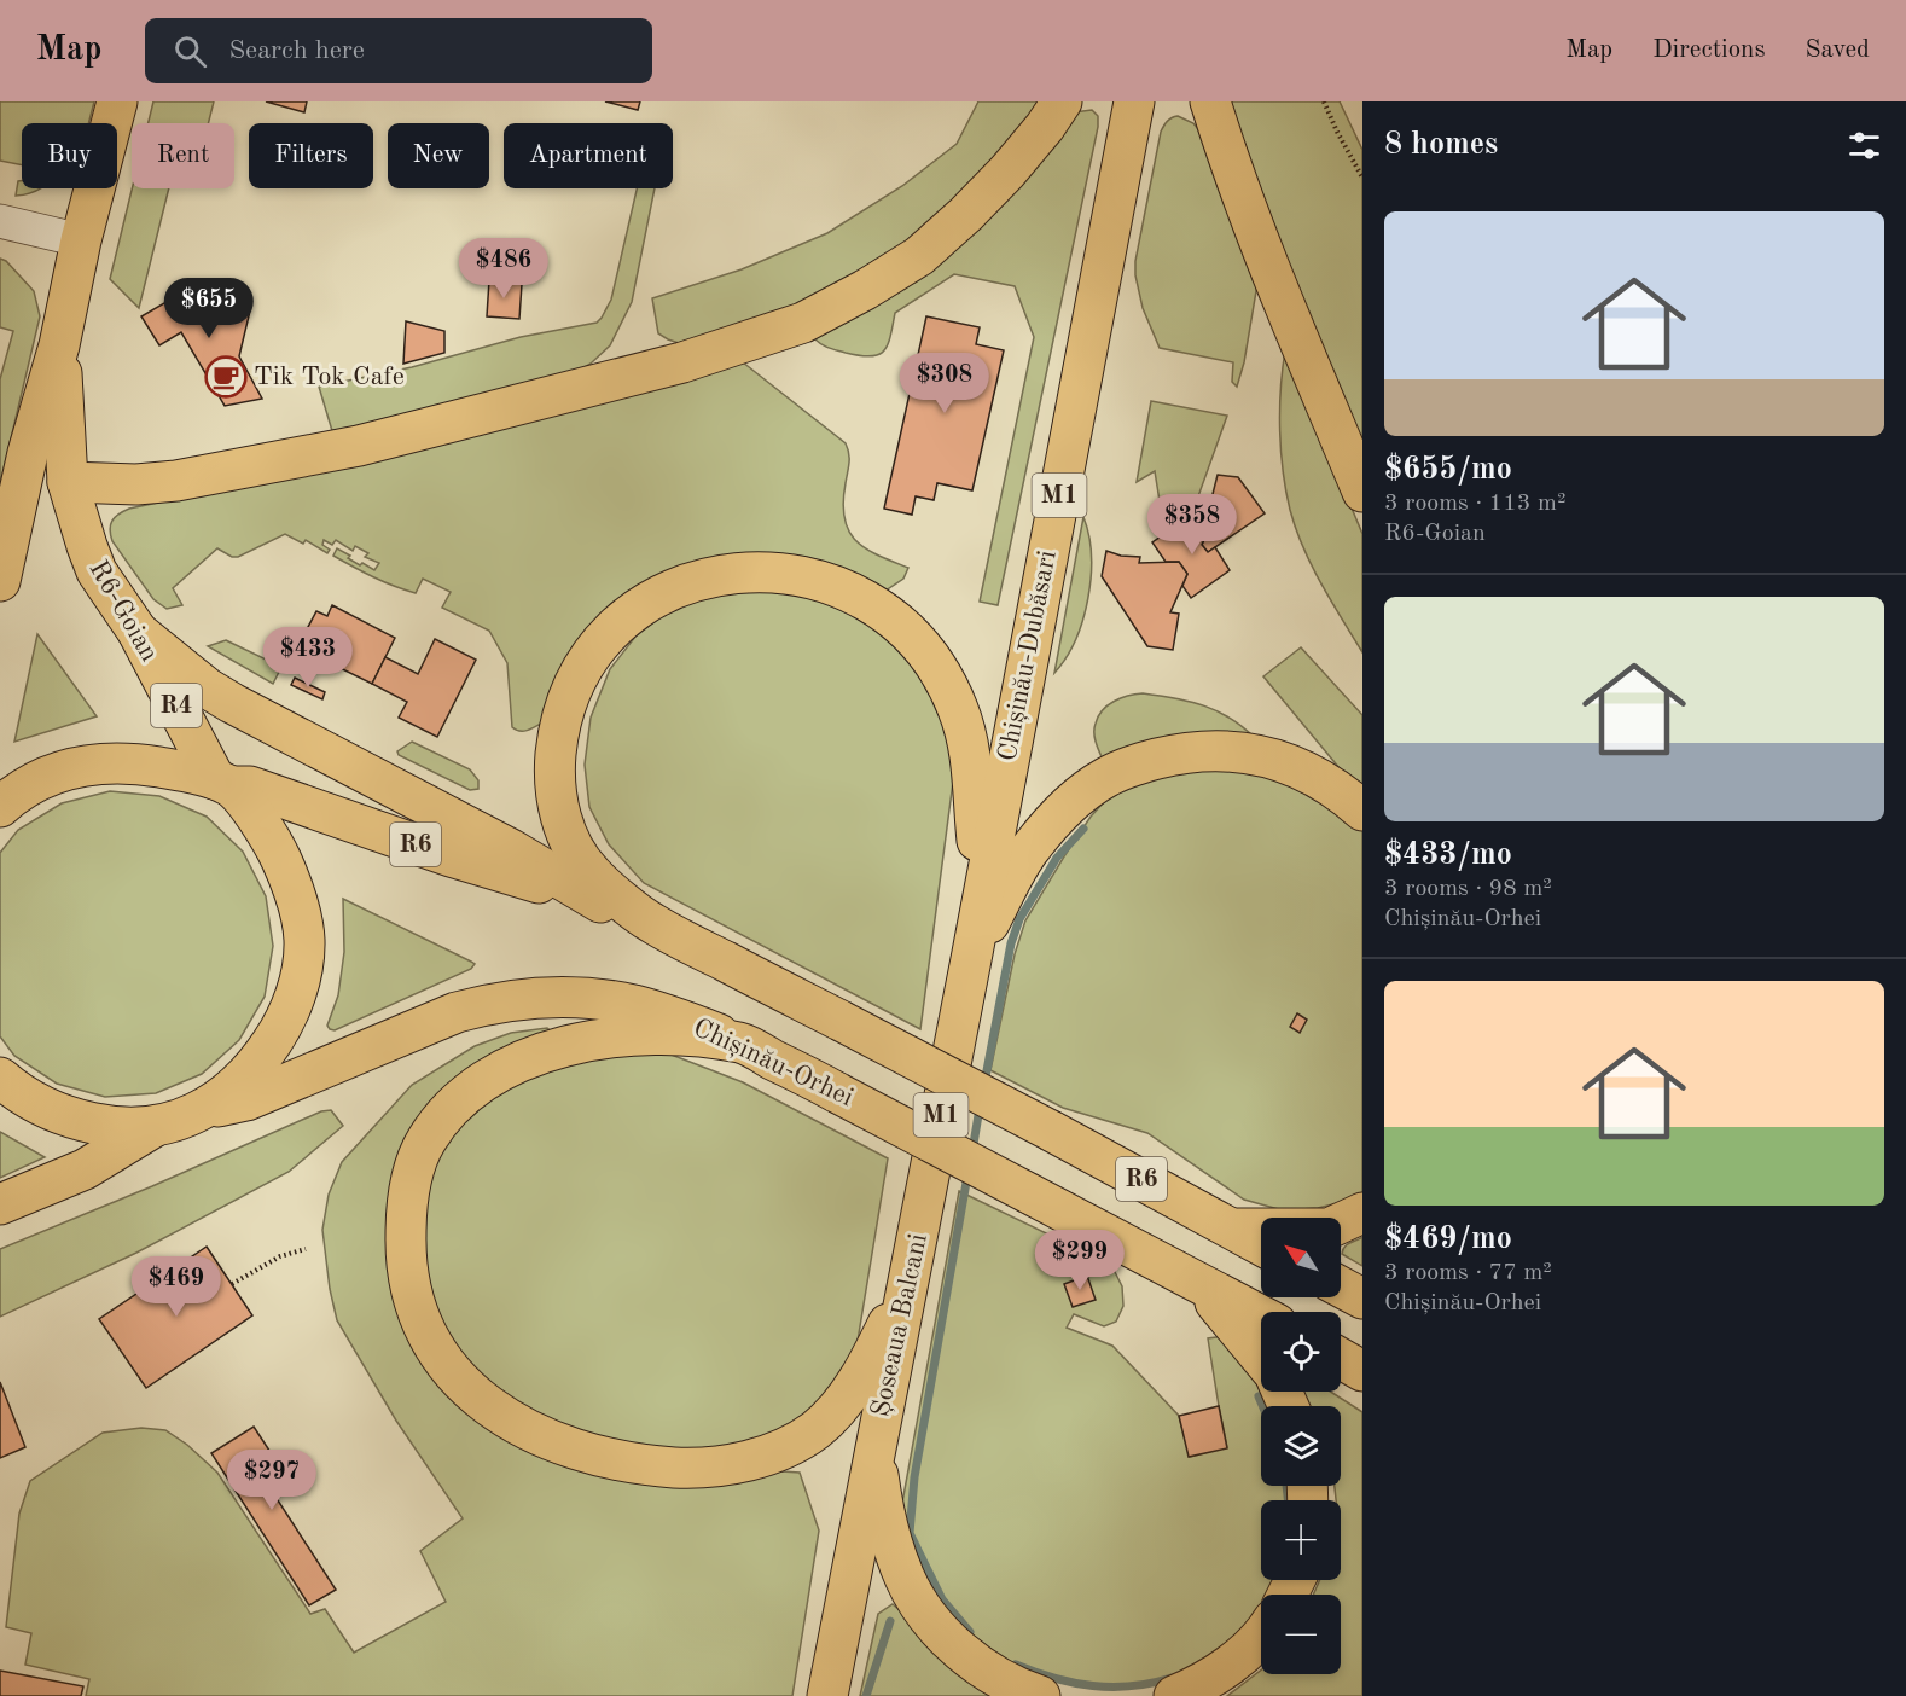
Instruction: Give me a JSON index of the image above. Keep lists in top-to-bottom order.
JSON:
{
  "streets": {
    "main road": [
      "M1",
      "R6-Goian",
      "Chișinău-Dubăsari",
      "R4",
      "R6",
      "Chișinău-Orhei",
      "Șoseaua Balcani"
    ]
  },
  "crossings": [
    ["R6-Goian", "R6"],
    ["Chișinău-Dubăsari", "Șoseaua Balcani"],
    ["R6", "Chișinău-Orhei"]
  ],
  "places": {
    "cafe": ["Tik Tok Cafe"]
  },
  "north": "top left",
  "page": {
    "header": "Map",
    "search": "Search here",
    "nav": ["Map", "Directions", "Saved"],
    "heading": "8 homes",
    "chip": [
      "Buy",
      "Rent",
      "Filters",
      "New",
      "Apartment"
    ],
    "list": [
      {
        "name": "$655/mo",
        "note": "3 rooms · 113 m² · R6-Goian"
      },
      {
        "name": "$433/mo",
        "note": "3 rooms · 98 m² · Chișinău-Orhei"
      },
      {
        "name": "$469/mo",
        "note": "3 rooms · 77 m² · Chișinău-Orhei"
      }
    ],
    "price": [
      "$486",
      "$655",
      "$308",
      "$358",
      "$433",
      "$299",
      "$469",
      "$297"
    ],
    "map_buttons": ["+", "−"]
  }
}
